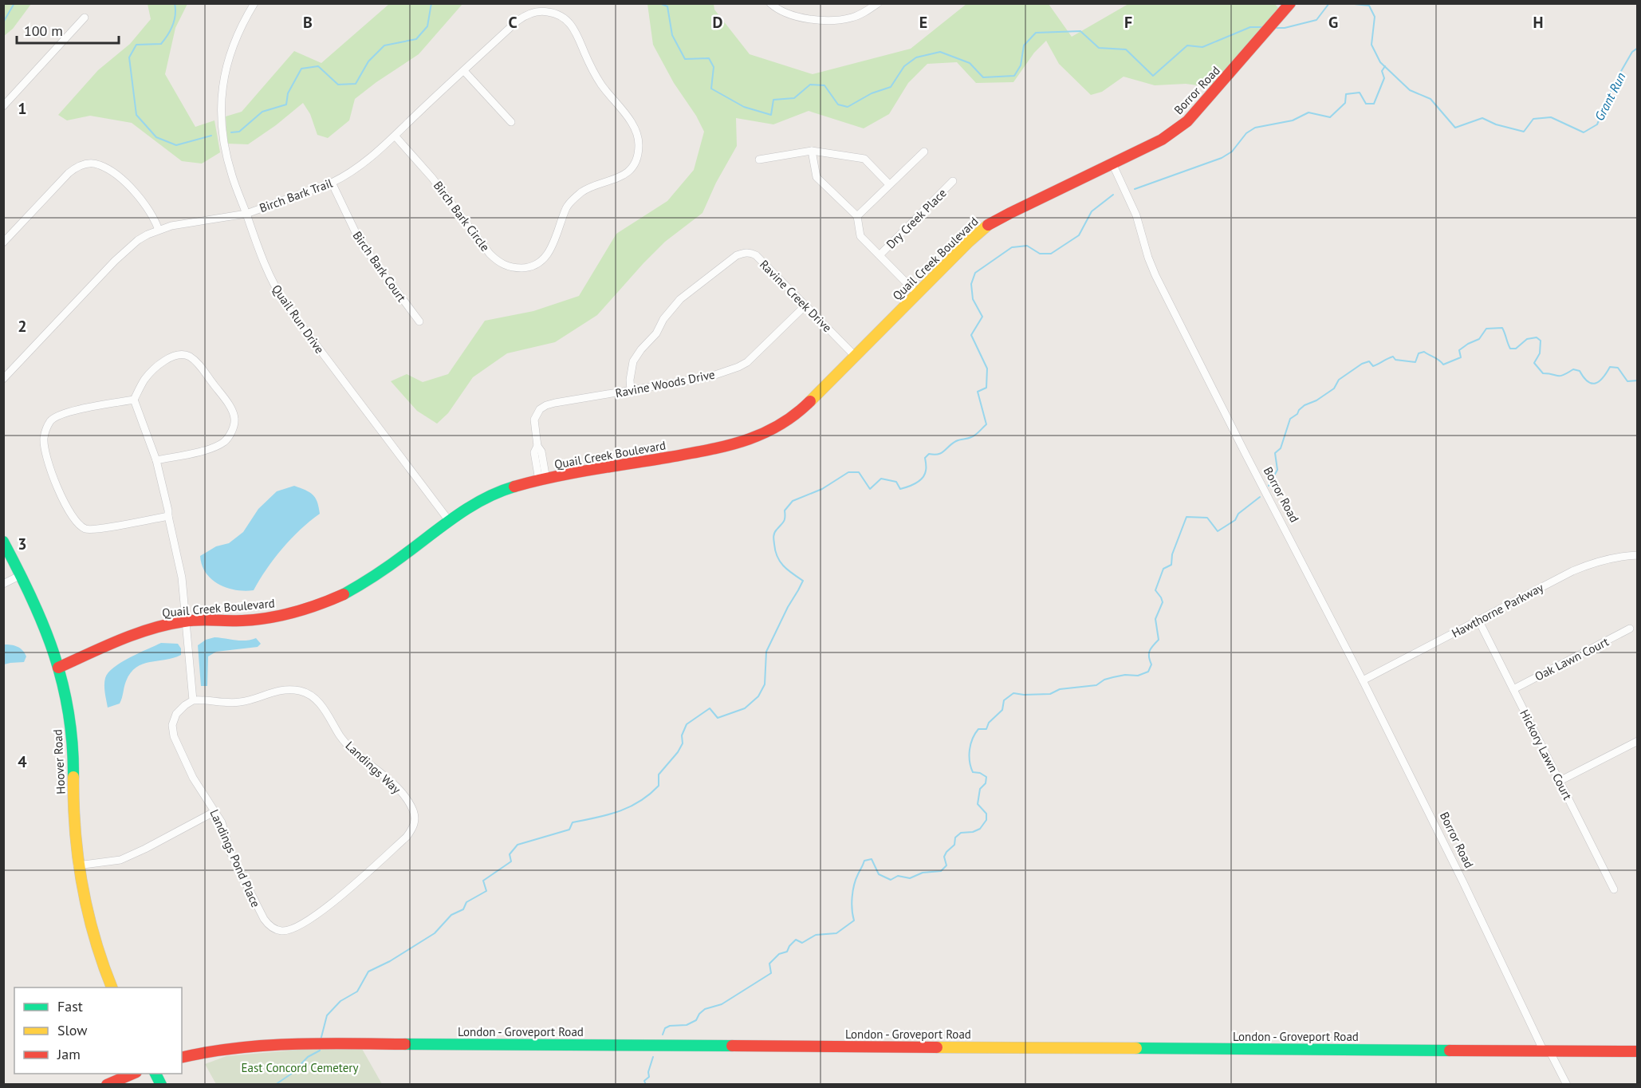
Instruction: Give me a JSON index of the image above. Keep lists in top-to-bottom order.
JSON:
{
  "streets": {
    "main road": [
      "Borror Road",
      "Quail Creek Boulevard",
      "Hoover Road",
      "London - Groveport Road"
    ],
    "street": [
      "Birch Bark Trail",
      "Birch Bark Circle",
      "Dry Creek Place",
      "Birch Bark Court",
      "Ravine Creek Drive",
      "Quail Run Drive",
      "Ravine Woods Drive",
      "Hawthorne Parkway",
      "Oak Lawn Court",
      "Hickory Lawn Court",
      "Landings Way",
      "Landings Pond Place"
    ]
  },
  "crossings": [
    ["Borror Road", "Quail Creek Boulevard"],
    ["Borror Road", "Hawthorne Parkway"],
    ["Borror Road", "London - Groveport Road"],
    ["Birch Bark Trail", "Birch Bark Circle"],
    ["Birch Bark Trail", "Birch Bark Court"],
    ["Birch Bark Trail", "Quail Run Drive"],
    ["Quail Creek Boulevard", "Ravine Creek Drive"],
    ["Quail Creek Boulevard", "Quail Run Drive"],
    ["Quail Creek Boulevard", "Ravine Woods Drive"],
    ["Quail Creek Boulevard", "Hoover Road"],
    ["Ravine Creek Drive", "Ravine Woods Drive"],
    ["Hawthorne Parkway", "Hickory Lawn Court"],
    ["Oak Lawn Court", "Hickory Lawn Court"],
    ["Landings Way", "Landings Pond Place"]
  ],
  "water": ["Grant Run"],
  "parks": ["East Concord Cemetery"],
  "legend": ["Fast", "Slow", "Jam"],
  "scale_bar": "100 m",
  "grid": {
    "columns": [
      "B",
      "C",
      "D",
      "E",
      "F",
      "G",
      "H"
    ],
    "rows": [
      "1",
      "2",
      "3",
      "4"
    ]
  }
}
